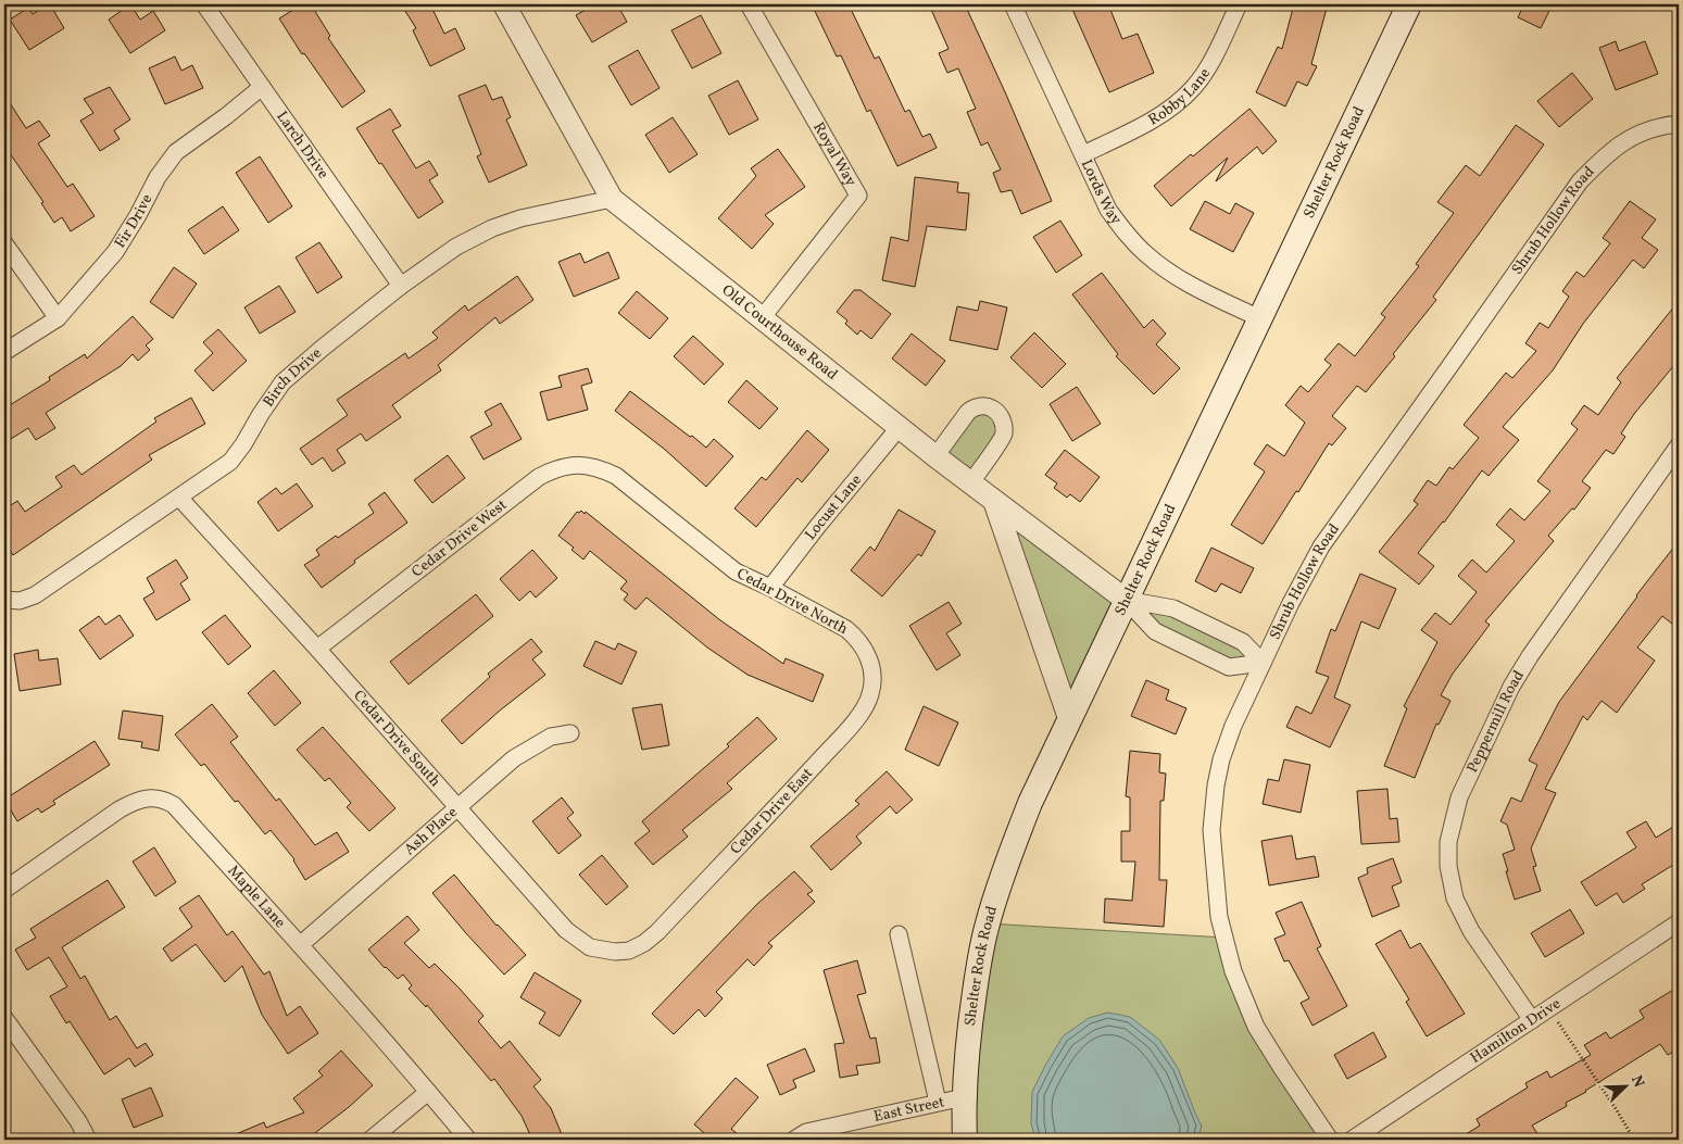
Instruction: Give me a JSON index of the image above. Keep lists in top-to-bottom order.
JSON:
{
  "streets": {
    "main road": ["Shelter Rock Road"],
    "street": [
      "Robby Lane",
      "Larch Drive",
      "Royal Way",
      "Lords Way",
      "Fir Drive",
      "Shrub Hollow Road",
      "Old Courthouse Road",
      "Birch Drive",
      "Locust Lane",
      "Cedar Drive West",
      "Cedar Drive North",
      "Peppermill Road",
      "Cedar Drive South",
      "Cedar Drive East",
      "Ash Place",
      "Maple Lane",
      "Hamilton Drive",
      "East Street"
    ]
  },
  "crossings": [
    ["Robby Lane", "Lords Way"],
    ["Larch Drive", "Fir Drive"],
    ["Larch Drive", "Birch Drive"],
    ["Royal Way", "Old Courthouse Road"],
    ["Shelter Rock Road", "Lords Way"],
    ["Shelter Rock Road", "Old Courthouse Road"],
    ["Shelter Rock Road", "East Street"],
    ["Old Courthouse Road", "Birch Drive"],
    ["Old Courthouse Road", "Locust Lane"],
    ["Birch Drive", "Cedar Drive South"],
    ["Locust Lane", "Cedar Drive North"],
    ["Cedar Drive West", "Cedar Drive North"],
    ["Cedar Drive West", "Cedar Drive South"],
    ["Cedar Drive North", "Cedar Drive East"],
    ["Peppermill Road", "Hamilton Drive"],
    ["Cedar Drive South", "Cedar Drive East"],
    ["Cedar Drive South", "Ash Place"],
    ["Ash Place", "Maple Lane"]
  ],
  "north": "top right"
}
